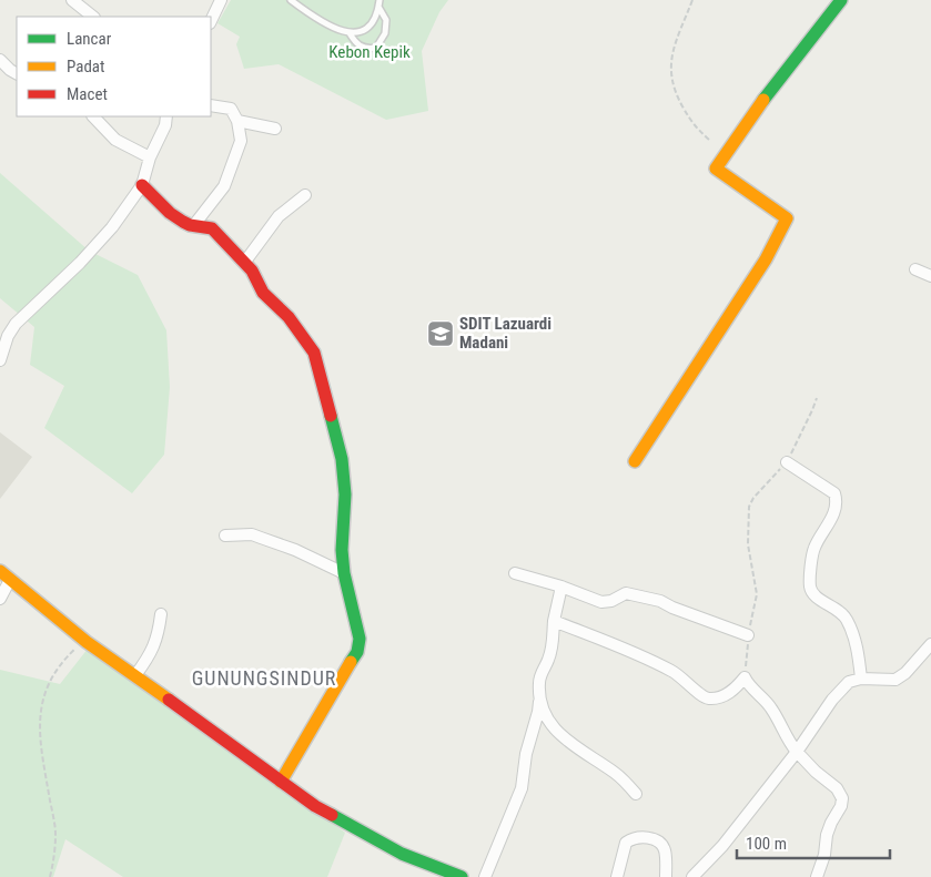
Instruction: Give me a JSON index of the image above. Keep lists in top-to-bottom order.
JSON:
{
  "districts": ["GUNUNGSINDUR"],
  "parks": ["Kebon Kepik"],
  "places": {
    "school or university": ["SDIT Lazuardi Madani"]
  },
  "legend": ["Lancar", "Padat", "Macet"],
  "scale_bar": "100 m"
}
